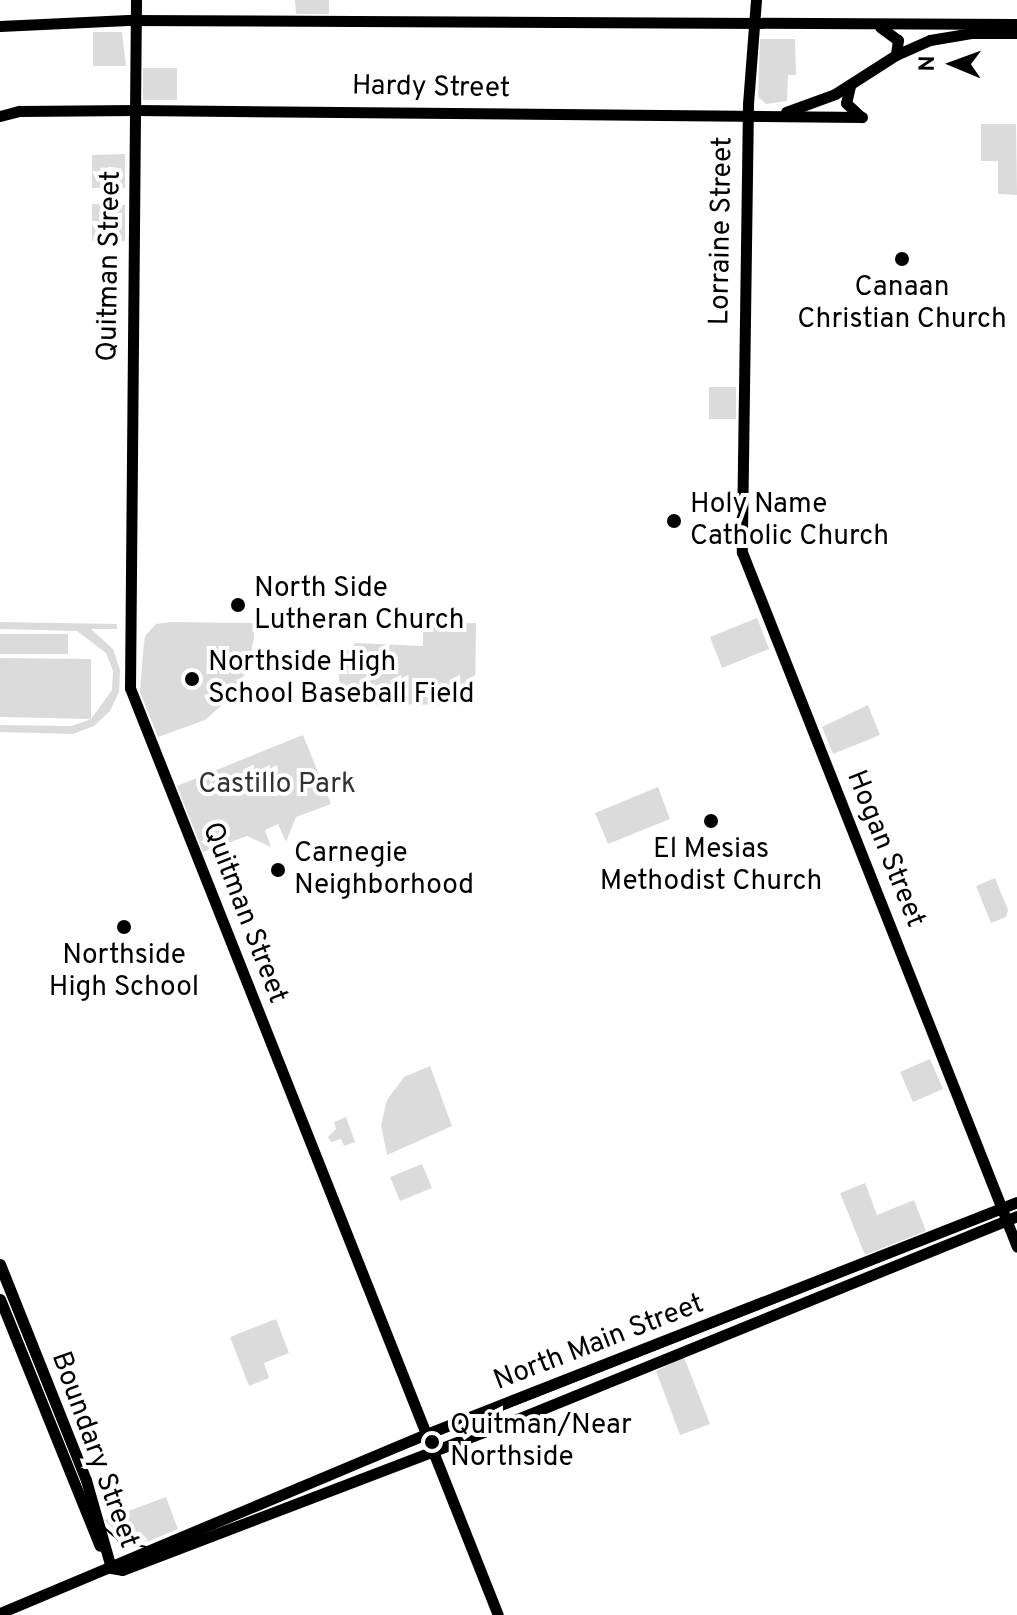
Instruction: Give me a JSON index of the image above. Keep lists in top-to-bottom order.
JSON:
{
  "streets": {
    "main road": [
      "Hardy Street",
      "Lorraine Street",
      "Quitman Street",
      "Hogan Street",
      "North Main Street",
      "Boundary Street"
    ]
  },
  "crossings": [
    ["Hardy Street", "Lorraine Street"],
    ["Hardy Street", "Quitman Street"],
    ["Lorraine Street", "Hogan Street"],
    ["Quitman Street", "North Main Street"],
    ["Hogan Street", "North Main Street"],
    ["North Main Street", "Boundary Street"]
  ],
  "parks": ["Castillo Park"],
  "places": [
    "Canaan Christian Church",
    "Holy Name Catholic Church",
    "North Side Lutheran Church",
    "Northside High School Baseball Field",
    "El Mesias Methodist Church",
    "Carnegie Neighborhood",
    "Northside High School",
    "Quitman/Near Northside"
  ],
  "north": "left"
}
